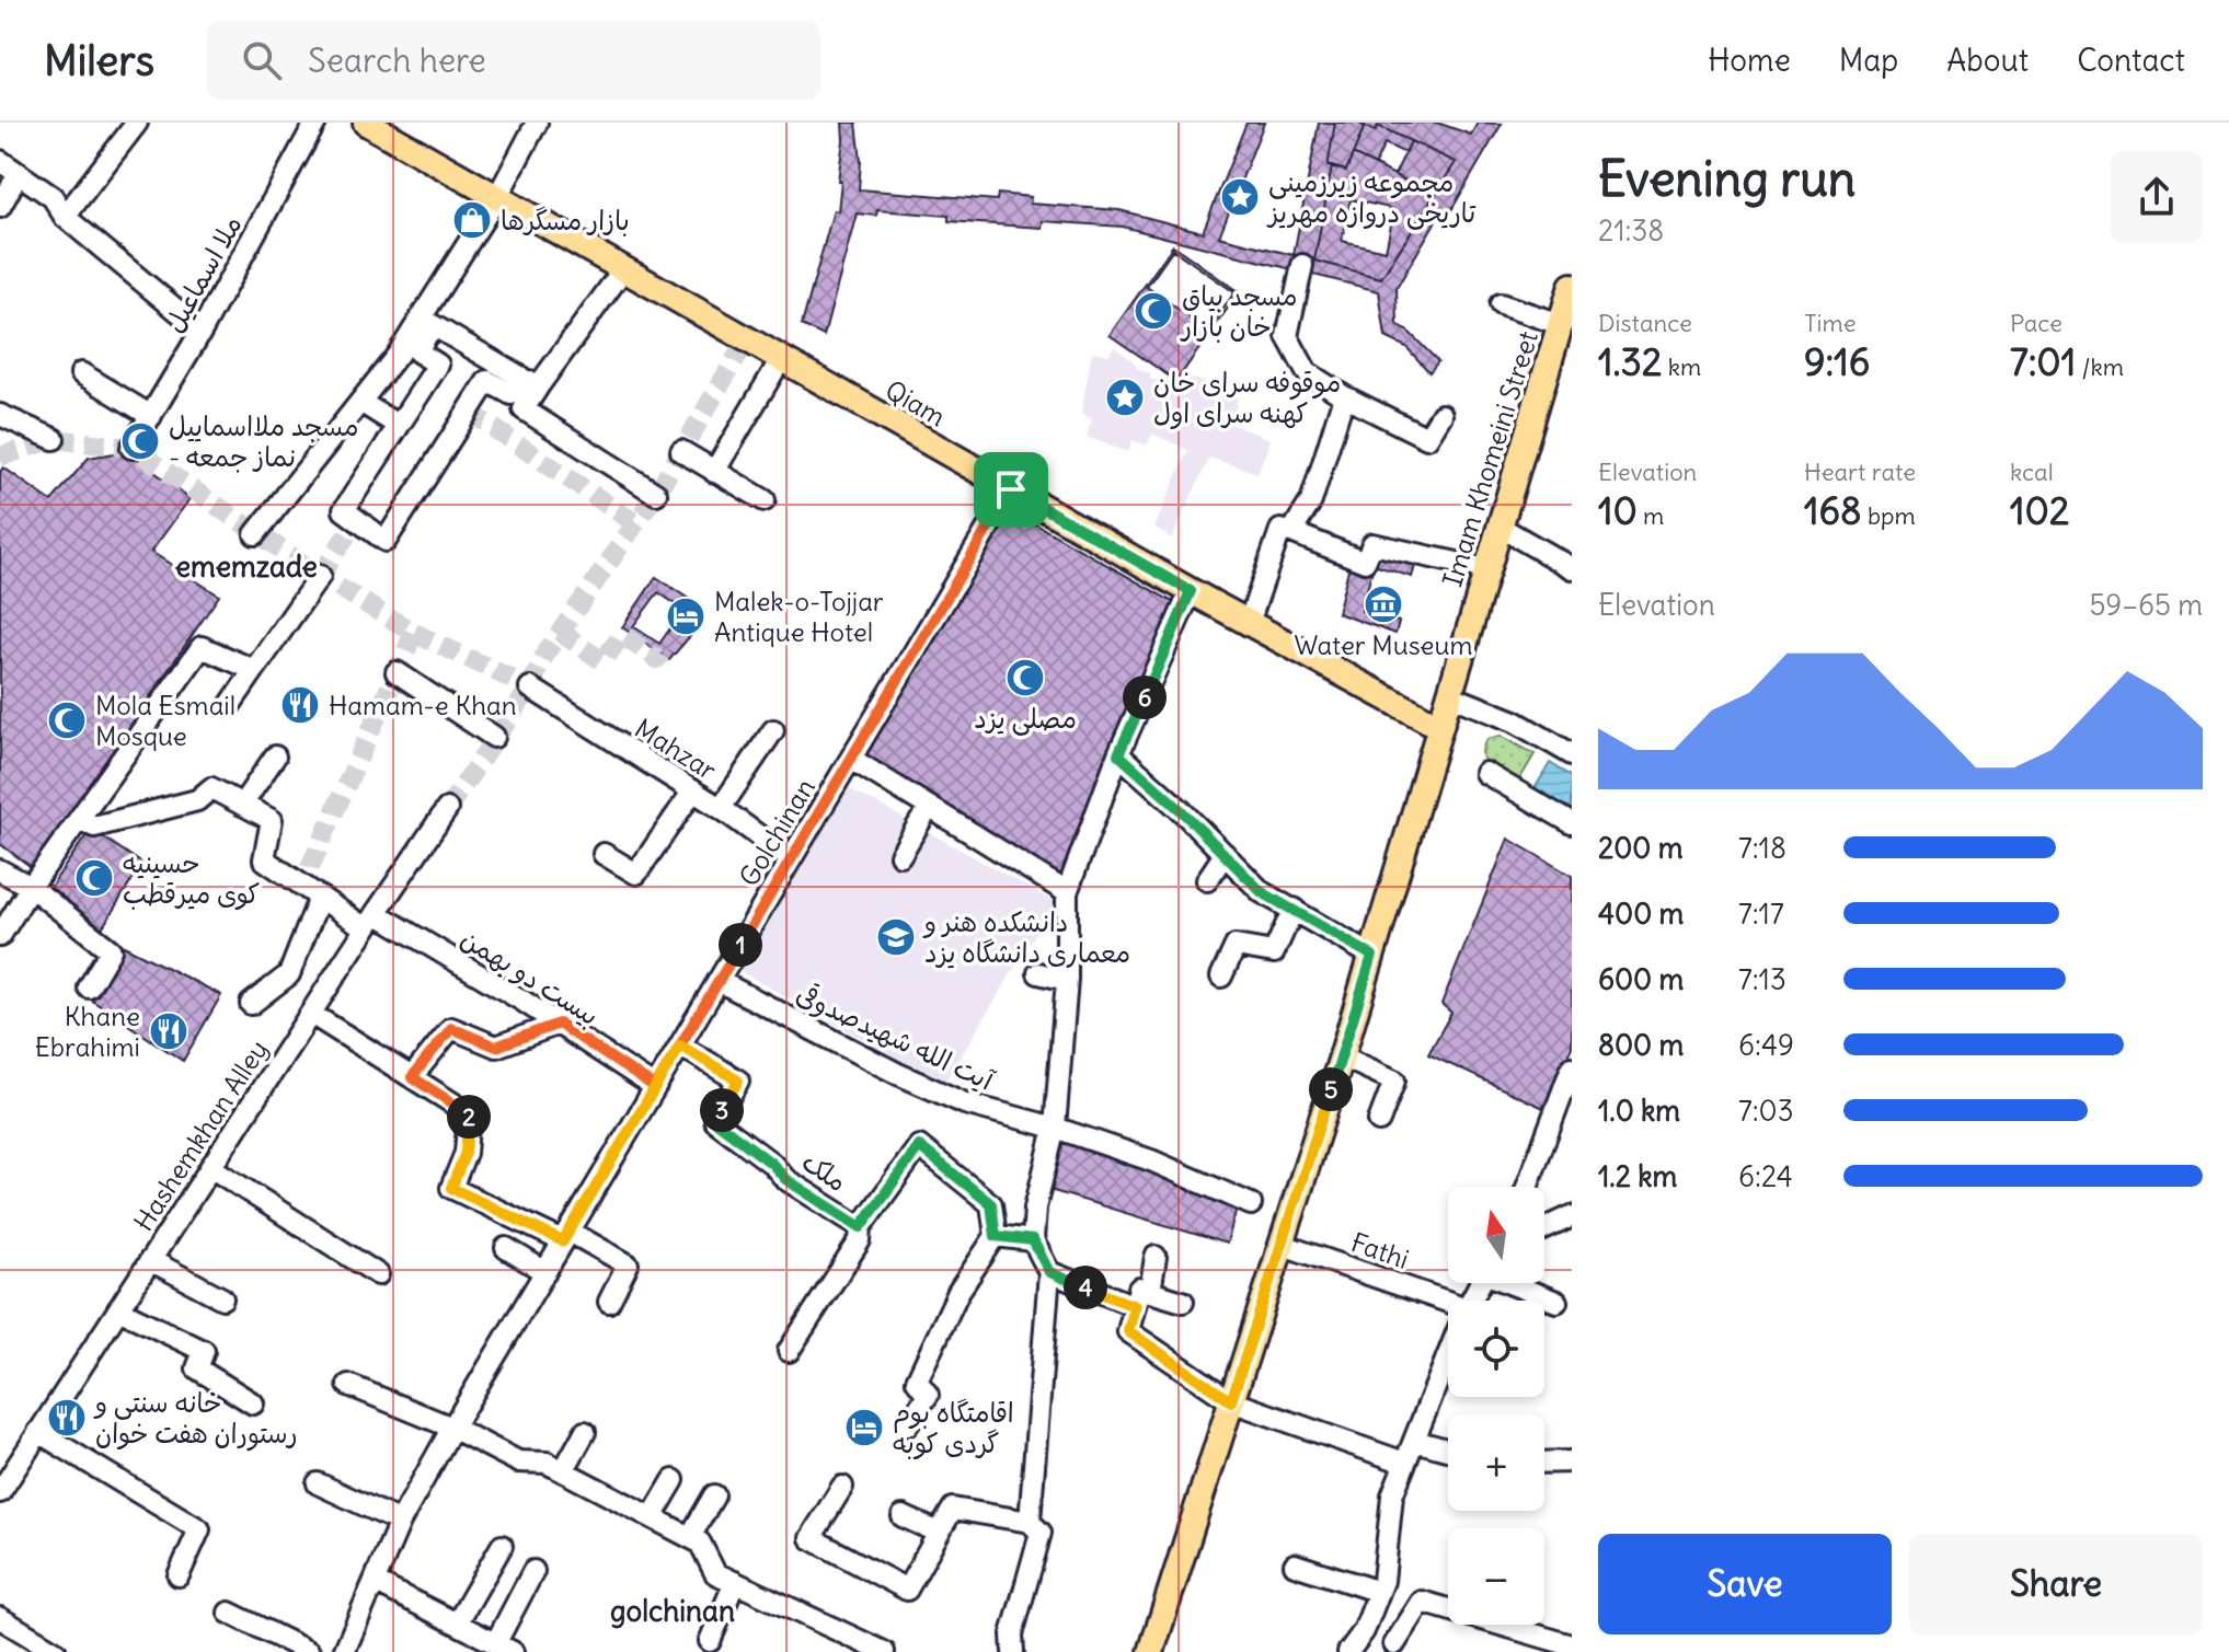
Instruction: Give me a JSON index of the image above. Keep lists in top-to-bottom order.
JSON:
{
  "streets": {
    "main road": ["Qiam", "Imam Khomeini Street"],
    "street": [
      "ملا اسماعیل",
      "Mahzar",
      "Golchinan",
      "بیست دو بهمن",
      "آیت الله شهیدصدوقی",
      "Hashemkhan Alley",
      "ملک",
      "Fathi"
    ]
  },
  "crossings": [
    ["Qiam", "Imam Khomeini Street"],
    ["Qiam", "Golchinan"],
    ["Imam Khomeini Street", "Fathi"],
    ["Mahzar", "Golchinan"],
    ["Golchinan", "بیست دو بهمن"],
    ["Golchinan", "آیت الله شهیدصدوقی"],
    ["Golchinan", "ملک"],
    ["بیست دو بهمن", "Hashemkhan Alley"]
  ],
  "districts": ["ememzade", "golchinan"],
  "places": {
    "place": ["مجموعه زیرزمینی تاریخی دروازه مهریز", "موقوفه سرای خان کهنه سرای اول"],
    "shop": ["بازار مسگرها"],
    "mosque": [
      "مسجد بیاق خان بازار",
      "مسجد ملااسماییل - نماز جمعه",
      "مصلی یزد",
      "Mola Esmail Mosque",
      "حسینیه کوی میرقطب"
    ],
    "museum": ["Water Museum"],
    "hotel": ["Malek-o-Tojjar Antique Hotel", "اقامتگاه بوم گردی کوبه"],
    "restaurant": ["Hamam-e Khan", "Khane Ebrahimi", "خانه سنتی و رستوران هفت خوان"],
    "school or university": ["دانشکده هنر و معماری دانشگاه یزد"]
  },
  "north": "top",
  "page": {
    "header": "Milers",
    "search": "Search here",
    "nav": [
      "Home",
      "Map",
      "About",
      "Contact"
    ],
    "heading": ["Evening run", "21:38"],
    "stats": [
      ["Distance", "1.32 km"],
      ["Time", "9:16"],
      ["Pace", "7:01 /km"],
      ["Elevation", "10 m"],
      ["Heart rate", "168 bpm"],
      ["kcal", "102"]
    ],
    "chart": ["Elevation", "59–65 m"],
    "pins": [
      "6",
      "1",
      "5",
      "3",
      "2",
      "4"
    ],
    "list": [
      {
        "name": "200 m",
        "note": "7:18"
      },
      {
        "name": "400 m",
        "note": "7:17"
      },
      {
        "name": "600 m",
        "note": "7:13"
      },
      {
        "name": "800 m",
        "note": "6:49"
      },
      {
        "name": "1.0 km",
        "note": "7:03"
      },
      {
        "name": "1.2 km",
        "note": "6:24"
      }
    ],
    "map_buttons": ["+", "−"],
    "buttons": ["Save", "Share"]
  }
}
